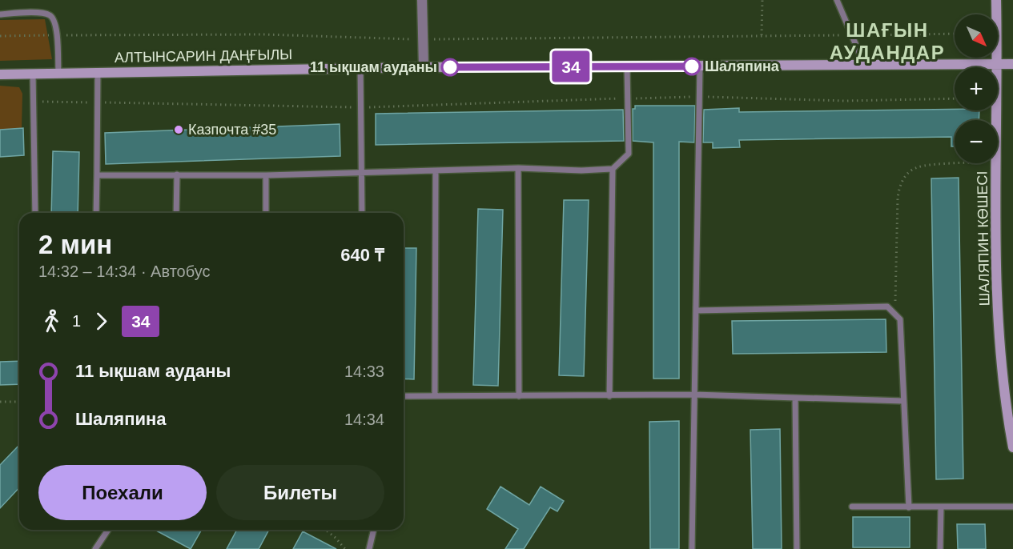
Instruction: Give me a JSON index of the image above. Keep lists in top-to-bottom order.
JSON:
{
  "streets": {
    "main road": ["АЛТЫНСАРИН ДАҢҒЫЛЫ", "ШАЛЯПИН КӨШЕСІ"]
  },
  "crossings": [
    ["АЛТЫНСАРИН ДАҢҒЫЛЫ", "ШАЛЯПИН КӨШЕСІ"]
  ],
  "districts": ["ШАҒЫН АУДАНДАР"],
  "places": ["Шаляпина", "11 ықшам ауданы", "Казпочта #35"],
  "lines": ["bus line 34"],
  "north": "bottom right",
  "page": {
    "on_map": "34",
    "map_buttons": ["+", "−"],
    "heading": ["2 мин", "14:32 – 14:34 · Автобус", "640 ₸"],
    "legs": ["1", "34"],
    "list": [
      {
        "name": "11 ықшам ауданы",
        "value": "14:33"
      },
      {
        "name": "Шаляпина",
        "value": "14:34"
      }
    ],
    "buttons": ["Поехали", "Билеты"]
  }
}
